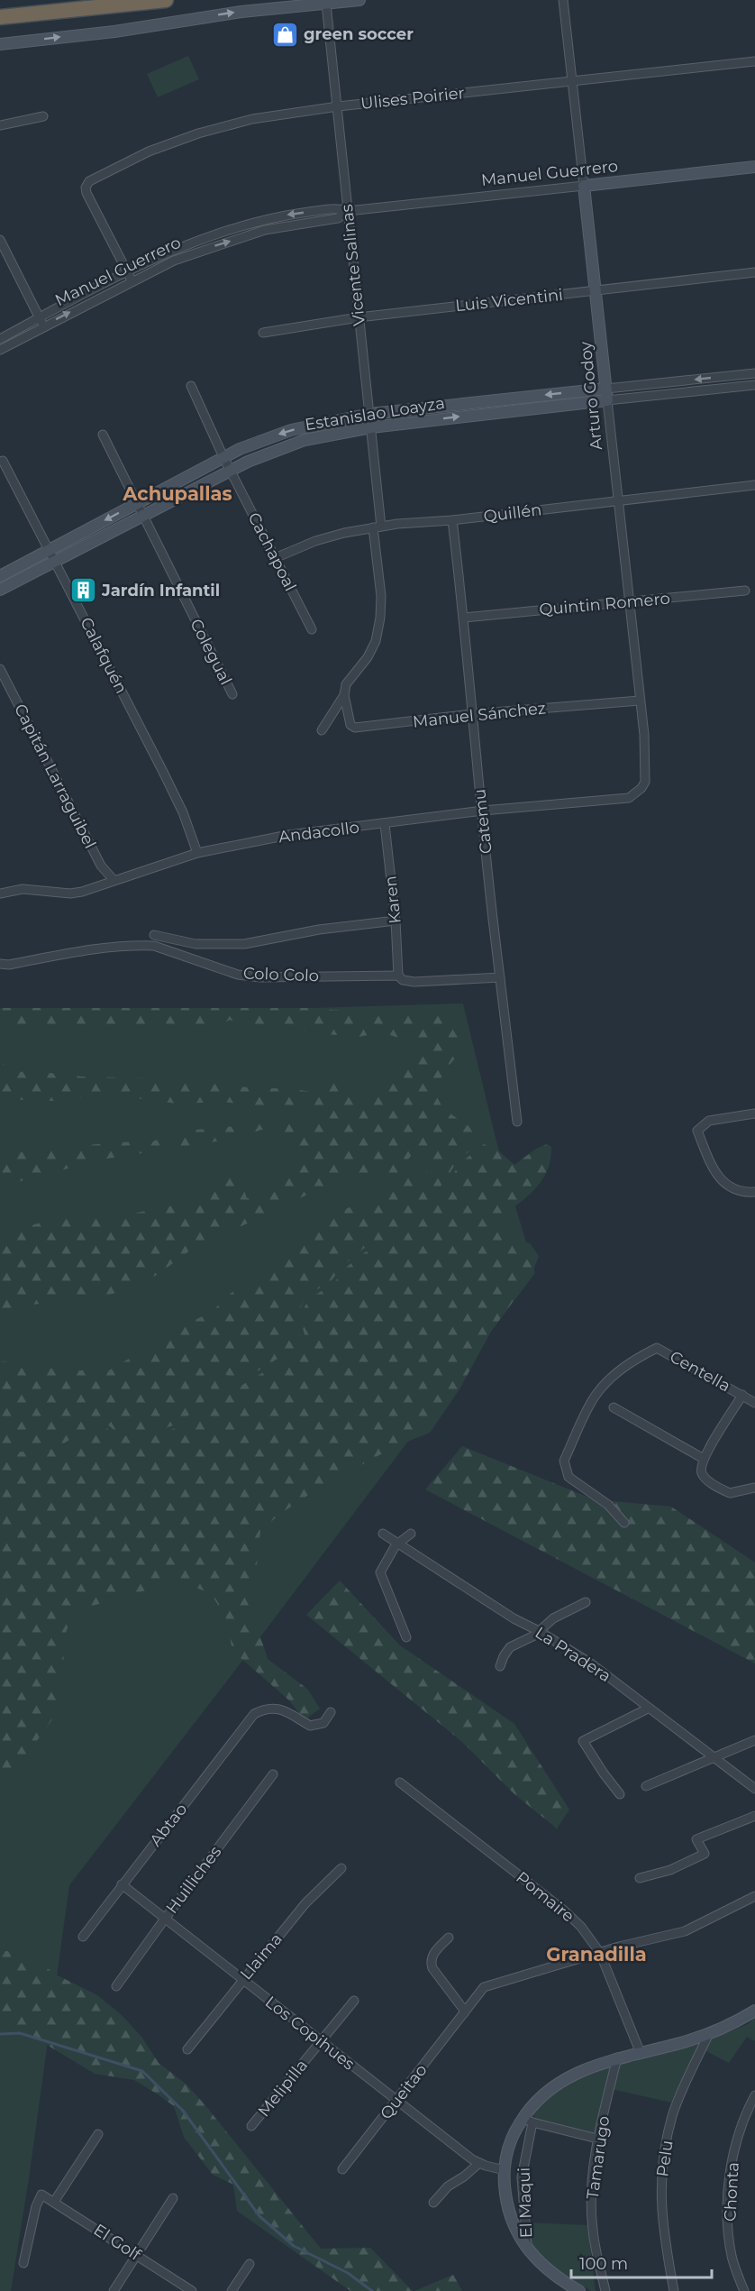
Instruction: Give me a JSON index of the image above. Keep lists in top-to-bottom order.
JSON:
{
  "streets": {
    "street": [
      "Ulises Poirier",
      "Manuel Guerrero",
      "Vicente Salinas",
      "Luis Vicentini",
      "Arturo Godoy",
      "Estanislao Loayza",
      "Quillén",
      "Cachapoal",
      "Quintin Romero",
      "Colegual",
      "Calafquén",
      "Manuel Sánchez",
      "Capitán Larraguibel",
      "Catemu",
      "Andacollo",
      "Karen",
      "Colo Colo",
      "Centella",
      "La Pradera",
      "Abtao",
      "Huilliches",
      "Pomaire",
      "Llaima",
      "Los Copihues",
      "Melipilla",
      "Queitao",
      "Tamarugo",
      "Pelu",
      "Chonta",
      "El Maqui",
      "El Golf"
    ]
  },
  "crossings": [
    ["Ulises Poirier", "Manuel Guerrero"],
    ["Ulises Poirier", "Vicente Salinas"],
    ["Ulises Poirier", "Arturo Godoy"],
    ["Manuel Guerrero", "Vicente Salinas"],
    ["Manuel Guerrero", "Arturo Godoy"],
    ["Vicente Salinas", "Luis Vicentini"],
    ["Vicente Salinas", "Estanislao Loayza"],
    ["Vicente Salinas", "Quillén"],
    ["Vicente Salinas", "Manuel Sánchez"],
    ["Luis Vicentini", "Arturo Godoy"],
    ["Arturo Godoy", "Estanislao Loayza"],
    ["Arturo Godoy", "Quillén"],
    ["Arturo Godoy", "Quintin Romero"],
    ["Arturo Godoy", "Manuel Sánchez"],
    ["Arturo Godoy", "Andacollo"],
    ["Estanislao Loayza", "Cachapoal"],
    ["Estanislao Loayza", "Colegual"],
    ["Estanislao Loayza", "Calafquén"],
    ["Quillén", "Cachapoal"],
    ["Quillén", "Catemu"],
    ["Quintin Romero", "Catemu"],
    ["Calafquén", "Andacollo"],
    ["Manuel Sánchez", "Catemu"],
    ["Capitán Larraguibel", "Andacollo"],
    ["Catemu", "Andacollo"],
    ["Catemu", "Colo Colo"],
    ["Andacollo", "Karen"],
    ["Karen", "Colo Colo"],
    ["Abtao", "Los Copihues"],
    ["Huilliches", "Los Copihues"],
    ["Pomaire", "Queitao"],
    ["Llaima", "Los Copihues"],
    ["Los Copihues", "Melipilla"],
    ["Los Copihues", "Queitao"]
  ],
  "districts": ["Achupallas", "Granadilla"],
  "places": {
    "shop": ["green soccer"],
    "building": ["Jardín Infantil"]
  },
  "scale_bar": "100 m"
}
